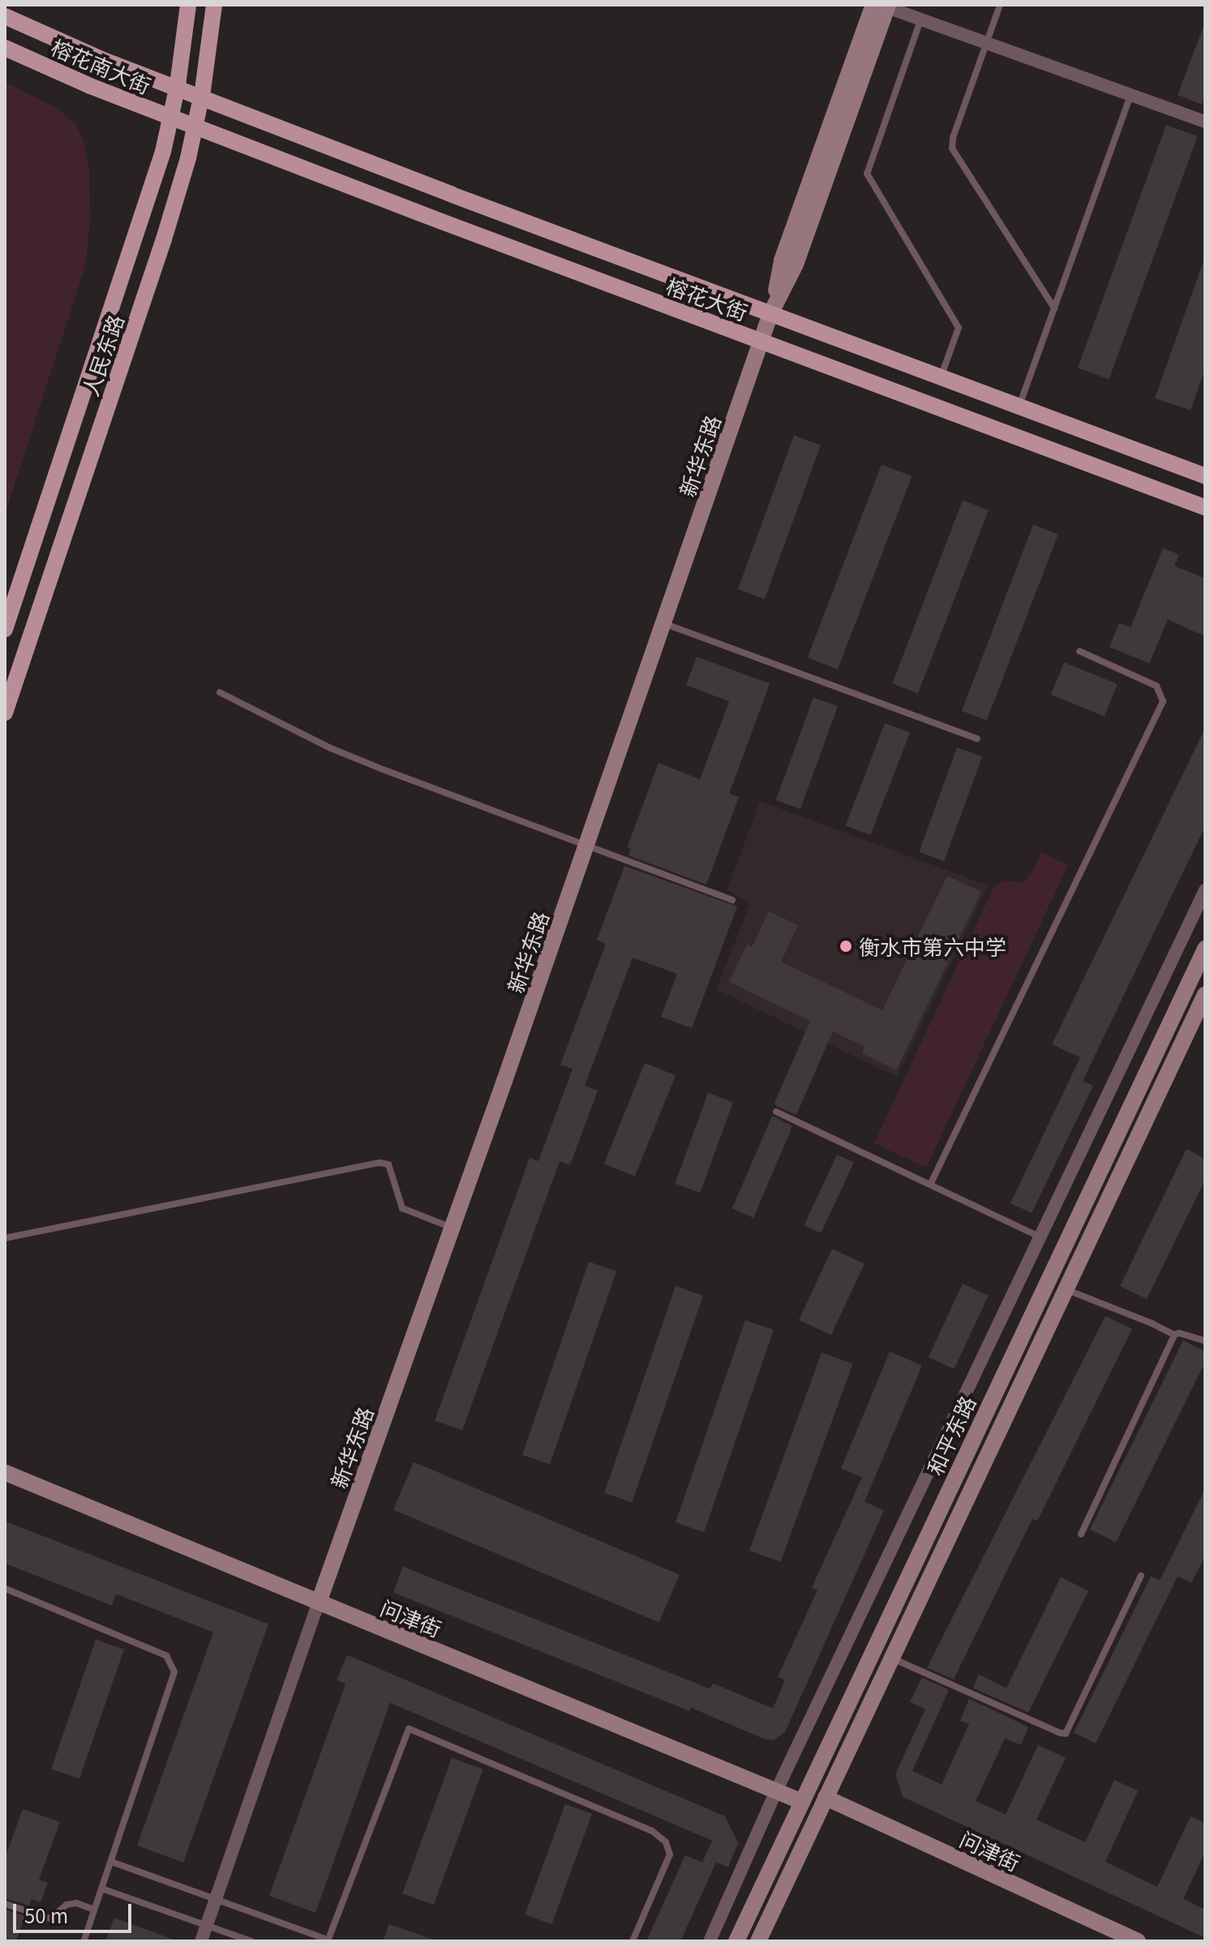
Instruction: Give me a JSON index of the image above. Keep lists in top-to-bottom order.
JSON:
{
  "streets": {
    "main road": ["榕花南大街", "榕花大街", "人民东路"],
    "street": ["新华东路", "和平东路", "问津街"]
  },
  "crossings": [
    ["榕花南大街", "榕花大街"],
    ["榕花南大街", "人民东路"],
    ["榕花大街", "人民东路"],
    ["榕花大街", "新华东路"],
    ["新华东路", "问津街"],
    ["和平东路", "问津街"]
  ],
  "places": ["衡水市第六中学"],
  "scale_bar": "50 m"
}
